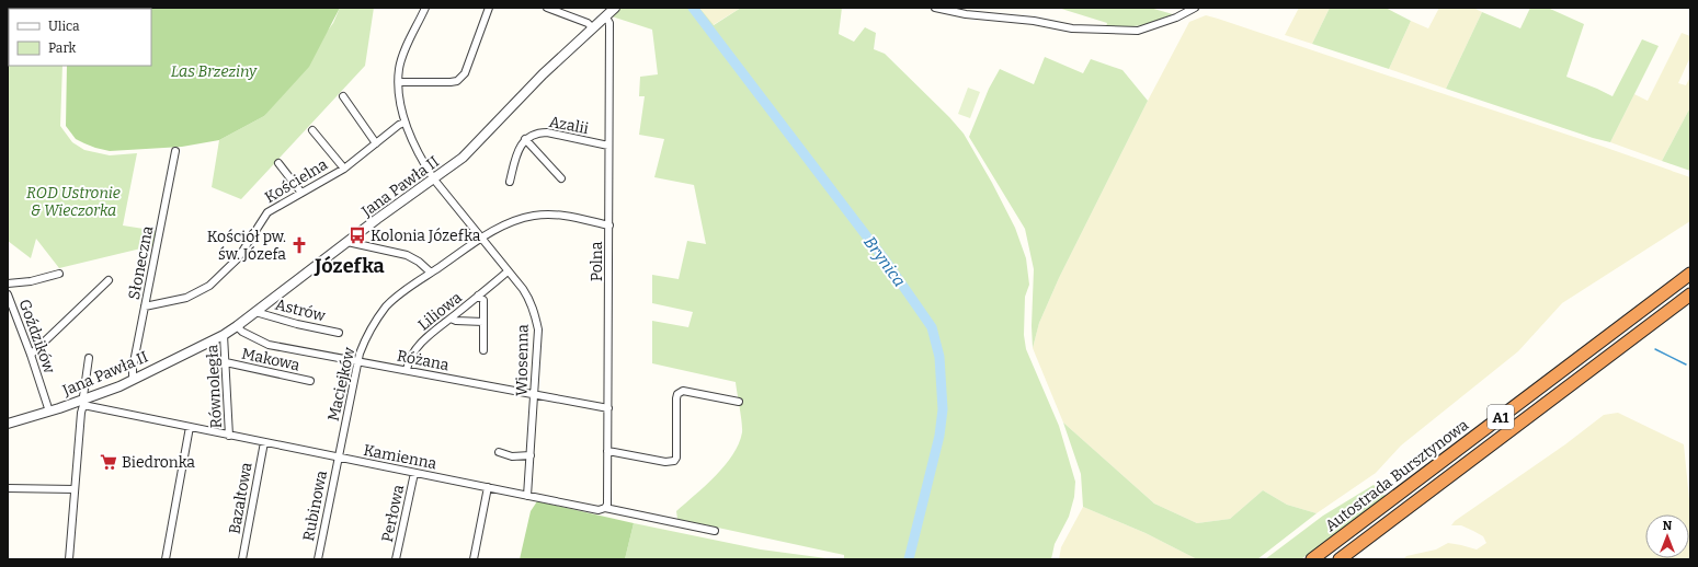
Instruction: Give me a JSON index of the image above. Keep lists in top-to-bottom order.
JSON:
{
  "streets": {
    "highway": ["A1", "Autostrada Bursztynowa"],
    "street": [
      "Azalii",
      "Kościelna",
      "Jana Pawła II",
      "Polna",
      "Słoneczna",
      "Astrów",
      "Liliowa",
      "Goździków",
      "Makowa",
      "Różana",
      "Wiosenna",
      "Maciejków",
      "Równoległa",
      "Kamienna",
      "Bazaltowa",
      "Rubinowa",
      "Perłowa"
    ]
  },
  "crossings": [
    ["Azalii", "Polna"],
    ["Kościelna", "Słoneczna"],
    ["Kościelna", "Wiosenna"],
    ["Jana Pawła II", "Polna"],
    ["Jana Pawła II", "Słoneczna"],
    ["Jana Pawła II", "Astrów"],
    ["Jana Pawła II", "Goździków"],
    ["Jana Pawła II", "Różana"],
    ["Jana Pawła II", "Wiosenna"],
    ["Jana Pawła II", "Równoległa"],
    ["Jana Pawła II", "Kamienna"],
    ["Polna", "Różana"],
    ["Polna", "Maciejków"],
    ["Polna", "Kamienna"],
    ["Liliowa", "Różana"],
    ["Liliowa", "Wiosenna"],
    ["Makowa", "Równoległa"],
    ["Różana", "Wiosenna"],
    ["Różana", "Maciejków"],
    ["Wiosenna", "Maciejków"],
    ["Wiosenna", "Kamienna"],
    ["Maciejków", "Kamienna"],
    ["Maciejków", "Rubinowa"],
    ["Równoległa", "Kamienna"],
    ["Kamienna", "Bazaltowa"],
    ["Kamienna", "Rubinowa"],
    ["Kamienna", "Perłowa"]
  ],
  "districts": ["Józefka"],
  "water": ["Brynica"],
  "parks": ["Las Brzeziny", "ROD Ustronie & Wieczorka"],
  "places": {
    "bus stop": ["Kolonia Józefka"],
    "church": ["Kościół pw. św. Józefa"],
    "supermarket": ["Biedronka"]
  },
  "legend": ["Ulica", "Park"],
  "north": "top"
}
